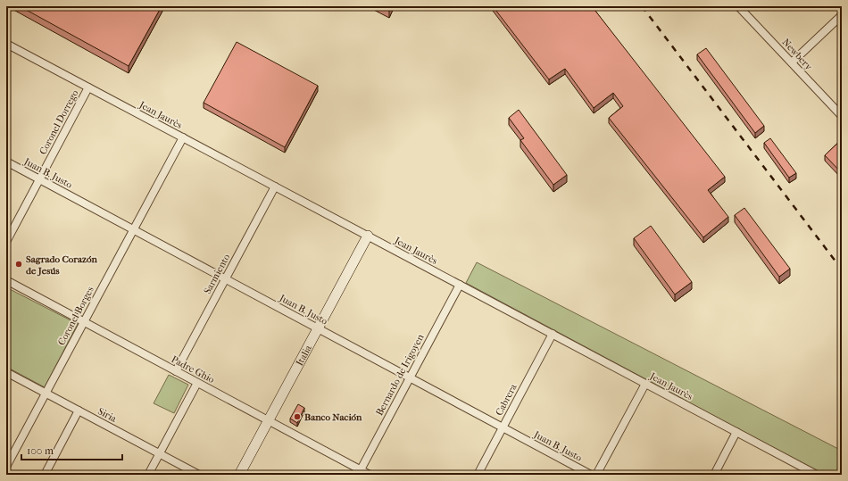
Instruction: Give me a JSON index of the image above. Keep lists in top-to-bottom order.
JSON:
{
  "streets": {
    "street": [
      "Newbery",
      "Jean Jaurès",
      "Coronel Dorrego",
      "Juan B. Justo",
      "Sarmiento",
      "Coronel Borges",
      "Italia",
      "Padre Ghio",
      "Bernardo de Irigoyen",
      "Cabrera",
      "Siria"
    ]
  },
  "crossings": [
    ["Jean Jaurès", "Coronel Dorrego"],
    ["Jean Jaurès", "Sarmiento"],
    ["Jean Jaurès", "Coronel Borges"],
    ["Jean Jaurès", "Italia"],
    ["Jean Jaurès", "Bernardo de Irigoyen"],
    ["Jean Jaurès", "Cabrera"],
    ["Coronel Dorrego", "Juan B. Justo"],
    ["Juan B. Justo", "Sarmiento"],
    ["Juan B. Justo", "Coronel Borges"],
    ["Juan B. Justo", "Italia"],
    ["Juan B. Justo", "Bernardo de Irigoyen"],
    ["Juan B. Justo", "Cabrera"],
    ["Sarmiento", "Padre Ghio"],
    ["Coronel Borges", "Padre Ghio"],
    ["Coronel Borges", "Siria"],
    ["Italia", "Padre Ghio"],
    ["Padre Ghio", "Bernardo de Irigoyen"]
  ],
  "places": ["Sagrado Corazón de Jesús", "Banco Nación"],
  "scale_bar": "100 m"
}
